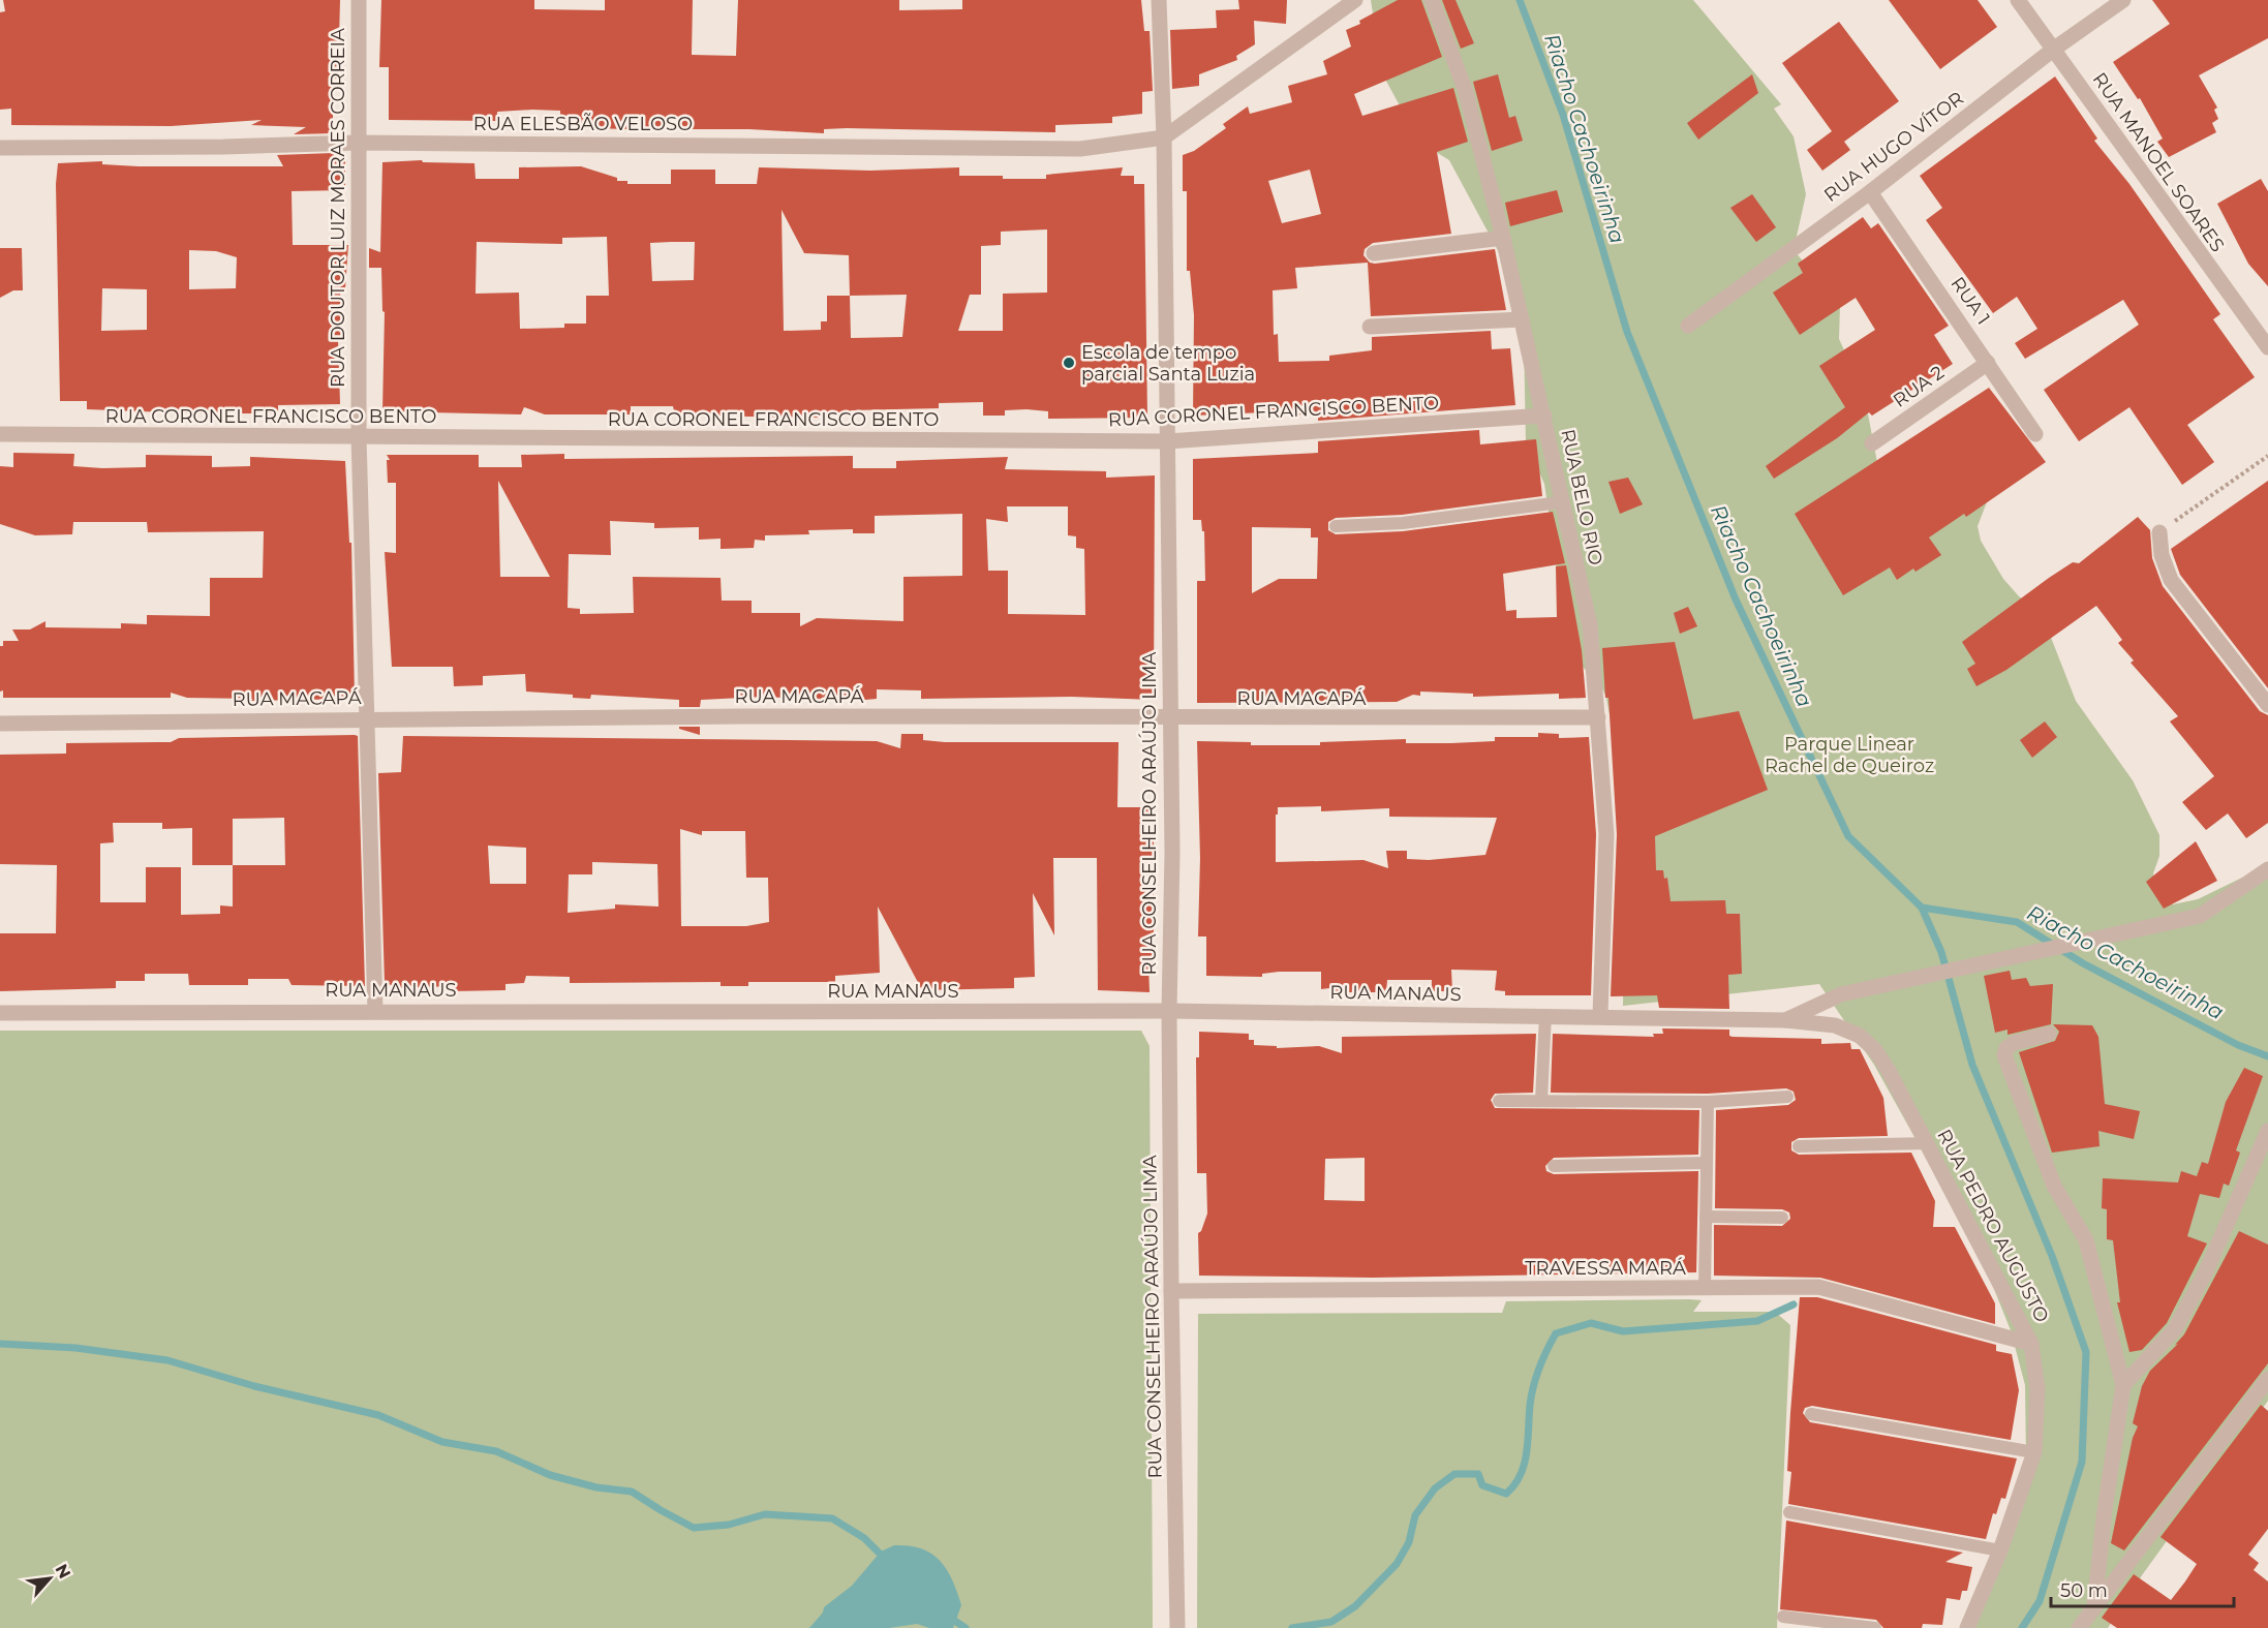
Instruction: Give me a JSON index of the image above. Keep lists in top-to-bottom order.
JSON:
{
  "streets": {
    "street": [
      "RUA ELESBÃO VELOSO",
      "RUA HUGO VÍTOR",
      "RUA MANOEL SOARES",
      "RUA DOUTOR LUIZ MORAES CORREIA",
      "RUA 1",
      "RUA 2",
      "RUA CORONEL FRANCISCO BENTO",
      "RUA BELO RIO",
      "RUA MACAPÁ",
      "RUA CONSELHEIRO ARAÚJO LIMA",
      "RUA MANAUS",
      "RUA PEDRO AUGUSTO",
      "TRAVESSA MARÁ"
    ]
  },
  "crossings": [
    ["RUA ELESBÃO VELOSO", "RUA DOUTOR LUIZ MORAES CORREIA"],
    ["RUA ELESBÃO VELOSO", "RUA CONSELHEIRO ARAÚJO LIMA"],
    ["RUA HUGO VÍTOR", "RUA MANOEL SOARES"],
    ["RUA HUGO VÍTOR", "RUA 1"],
    ["RUA DOUTOR LUIZ MORAES CORREIA", "RUA CORONEL FRANCISCO BENTO"],
    ["RUA DOUTOR LUIZ MORAES CORREIA", "RUA MACAPÁ"],
    ["RUA DOUTOR LUIZ MORAES CORREIA", "RUA MANAUS"],
    ["RUA 1", "RUA 2"],
    ["RUA CORONEL FRANCISCO BENTO", "RUA BELO RIO"],
    ["RUA CORONEL FRANCISCO BENTO", "RUA CONSELHEIRO ARAÚJO LIMA"],
    ["RUA BELO RIO", "RUA MACAPÁ"],
    ["RUA BELO RIO", "RUA MANAUS"],
    ["RUA MACAPÁ", "RUA CONSELHEIRO ARAÚJO LIMA"],
    ["RUA CONSELHEIRO ARAÚJO LIMA", "RUA MANAUS"],
    ["RUA CONSELHEIRO ARAÚJO LIMA", "TRAVESSA MARÁ"],
    ["RUA MANAUS", "RUA PEDRO AUGUSTO"],
    ["RUA PEDRO AUGUSTO", "TRAVESSA MARÁ"]
  ],
  "water": ["Riacho Cachoeirinha"],
  "parks": ["Parque Linear Rachel de Queiroz"],
  "places": ["Escola de tempo parcial Santa Luzia"],
  "scale_bar": "50 m",
  "north": "top right"
}
